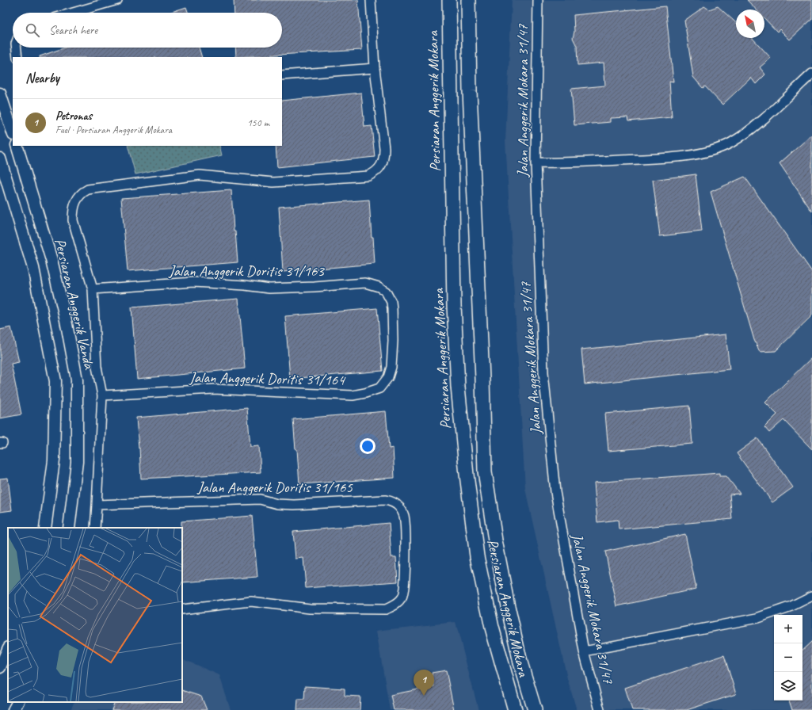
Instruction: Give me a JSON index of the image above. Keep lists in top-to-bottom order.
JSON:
{
  "streets": {
    "main road": ["Persiaran Anggerik Mokara"],
    "street": [
      "Jalan Anggerik Mokara 31/47",
      "Jalan Anggerik Doritis 31/163",
      "Persiaran Anggerik Vanda",
      "Jalan Anggerik Doritis 31/164",
      "Jalan Anggerik Doritis 31/165"
    ]
  },
  "crossings": [
    ["Jalan Anggerik Doritis 31/163", "Jalan Anggerik Doritis 31/164"]
  ],
  "north": "top left",
  "page": {
    "search": "Search here",
    "heading": "Nearby",
    "list": [
      {
        "mark": "1",
        "name": "Petronas",
        "note": "Fuel · Persiaran Anggerik Mokara",
        "value": "150 m"
      }
    ],
    "map_buttons": ["+", "−"],
    "pins": "1"
  }
}
